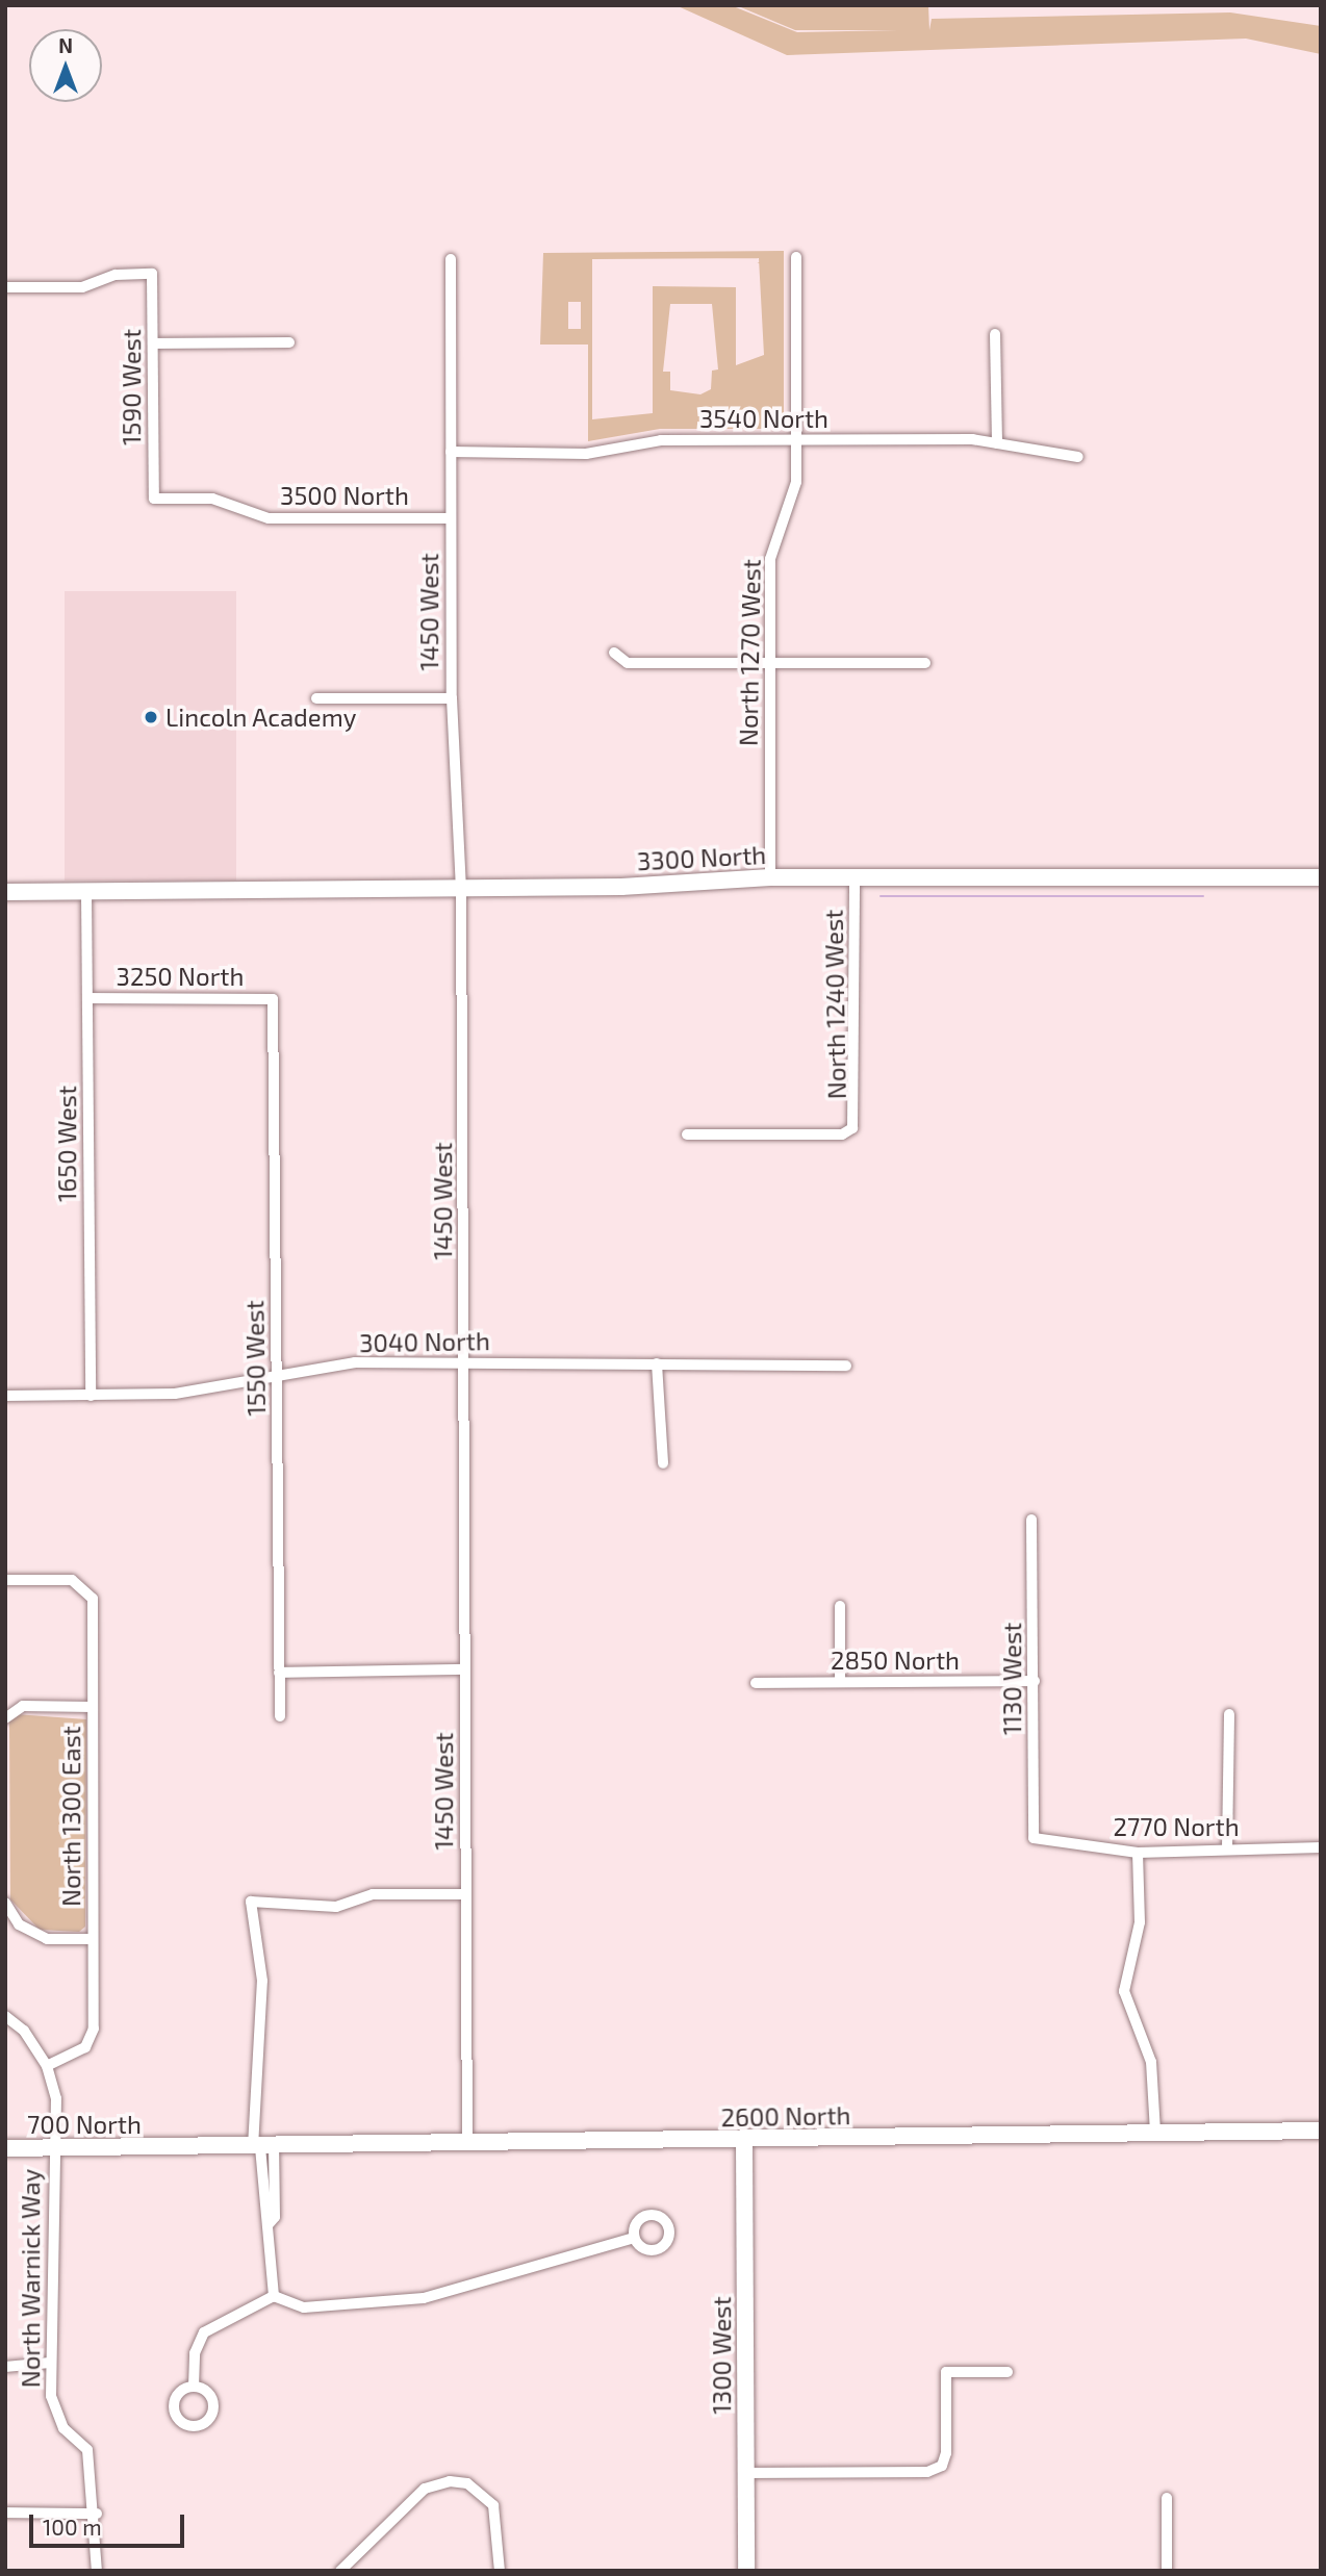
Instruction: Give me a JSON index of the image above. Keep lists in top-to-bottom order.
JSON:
{
  "streets": {
    "street": [
      "1590 West",
      "3540 North",
      "3500 North",
      "1450 West",
      "North 1270 West",
      "3300 North",
      "3250 North",
      "North 1240 West",
      "1650 West",
      "3040 North",
      "1550 West",
      "2850 North",
      "1130 West",
      "North 1300 East",
      "2770 North",
      "2600 North",
      "700 North",
      "North Warnick Way",
      "1300 West"
    ]
  },
  "crossings": [
    ["1590 West", "3500 North"],
    ["3540 North", "1450 West"],
    ["3540 North", "North 1270 West"],
    ["3500 North", "1450 West"],
    ["1450 West", "3300 North"],
    ["1450 West", "3040 North"],
    ["1450 West", "2600 North"],
    ["North 1270 West", "3300 North"],
    ["3300 North", "North 1240 West"],
    ["3300 North", "1650 West"],
    ["3250 North", "1650 West"],
    ["3250 North", "1550 West"],
    ["1650 West", "3040 North"],
    ["3040 North", "1550 West"],
    ["2850 North", "1130 West"],
    ["1130 West", "2770 North"],
    ["North 1300 East", "North Warnick Way"],
    ["2600 North", "700 North"],
    ["2600 North", "1300 West"],
    ["700 North", "North Warnick Way"]
  ],
  "places": ["Lincoln Academy"],
  "scale_bar": "100 m",
  "north": "top"
}
